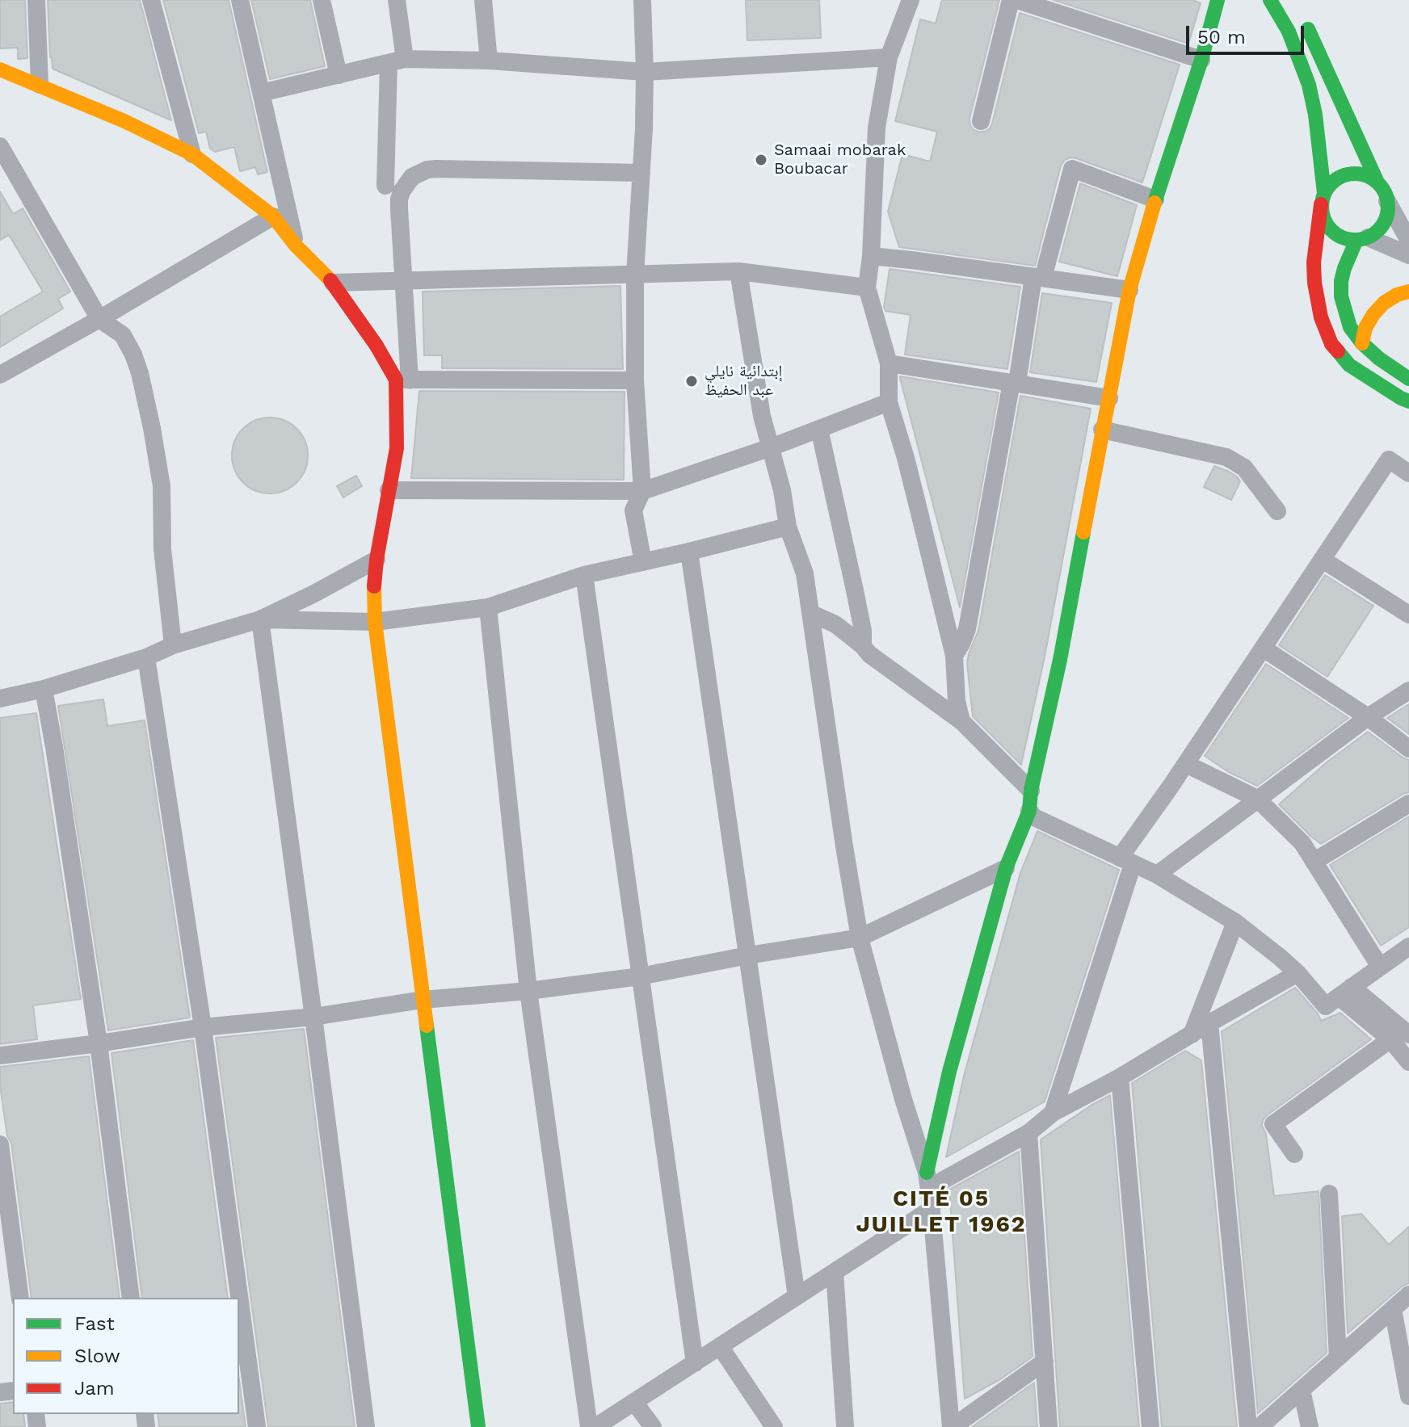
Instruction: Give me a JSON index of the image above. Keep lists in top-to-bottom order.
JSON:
{
  "districts": ["CITÉ 05 JUILLET 1962"],
  "places": ["Samaai mobarak Boubacar", "إبتدائية نايلي عبد الحفيظ"],
  "legend": ["Fast", "Slow", "Jam"],
  "scale_bar": "50 m"
}
